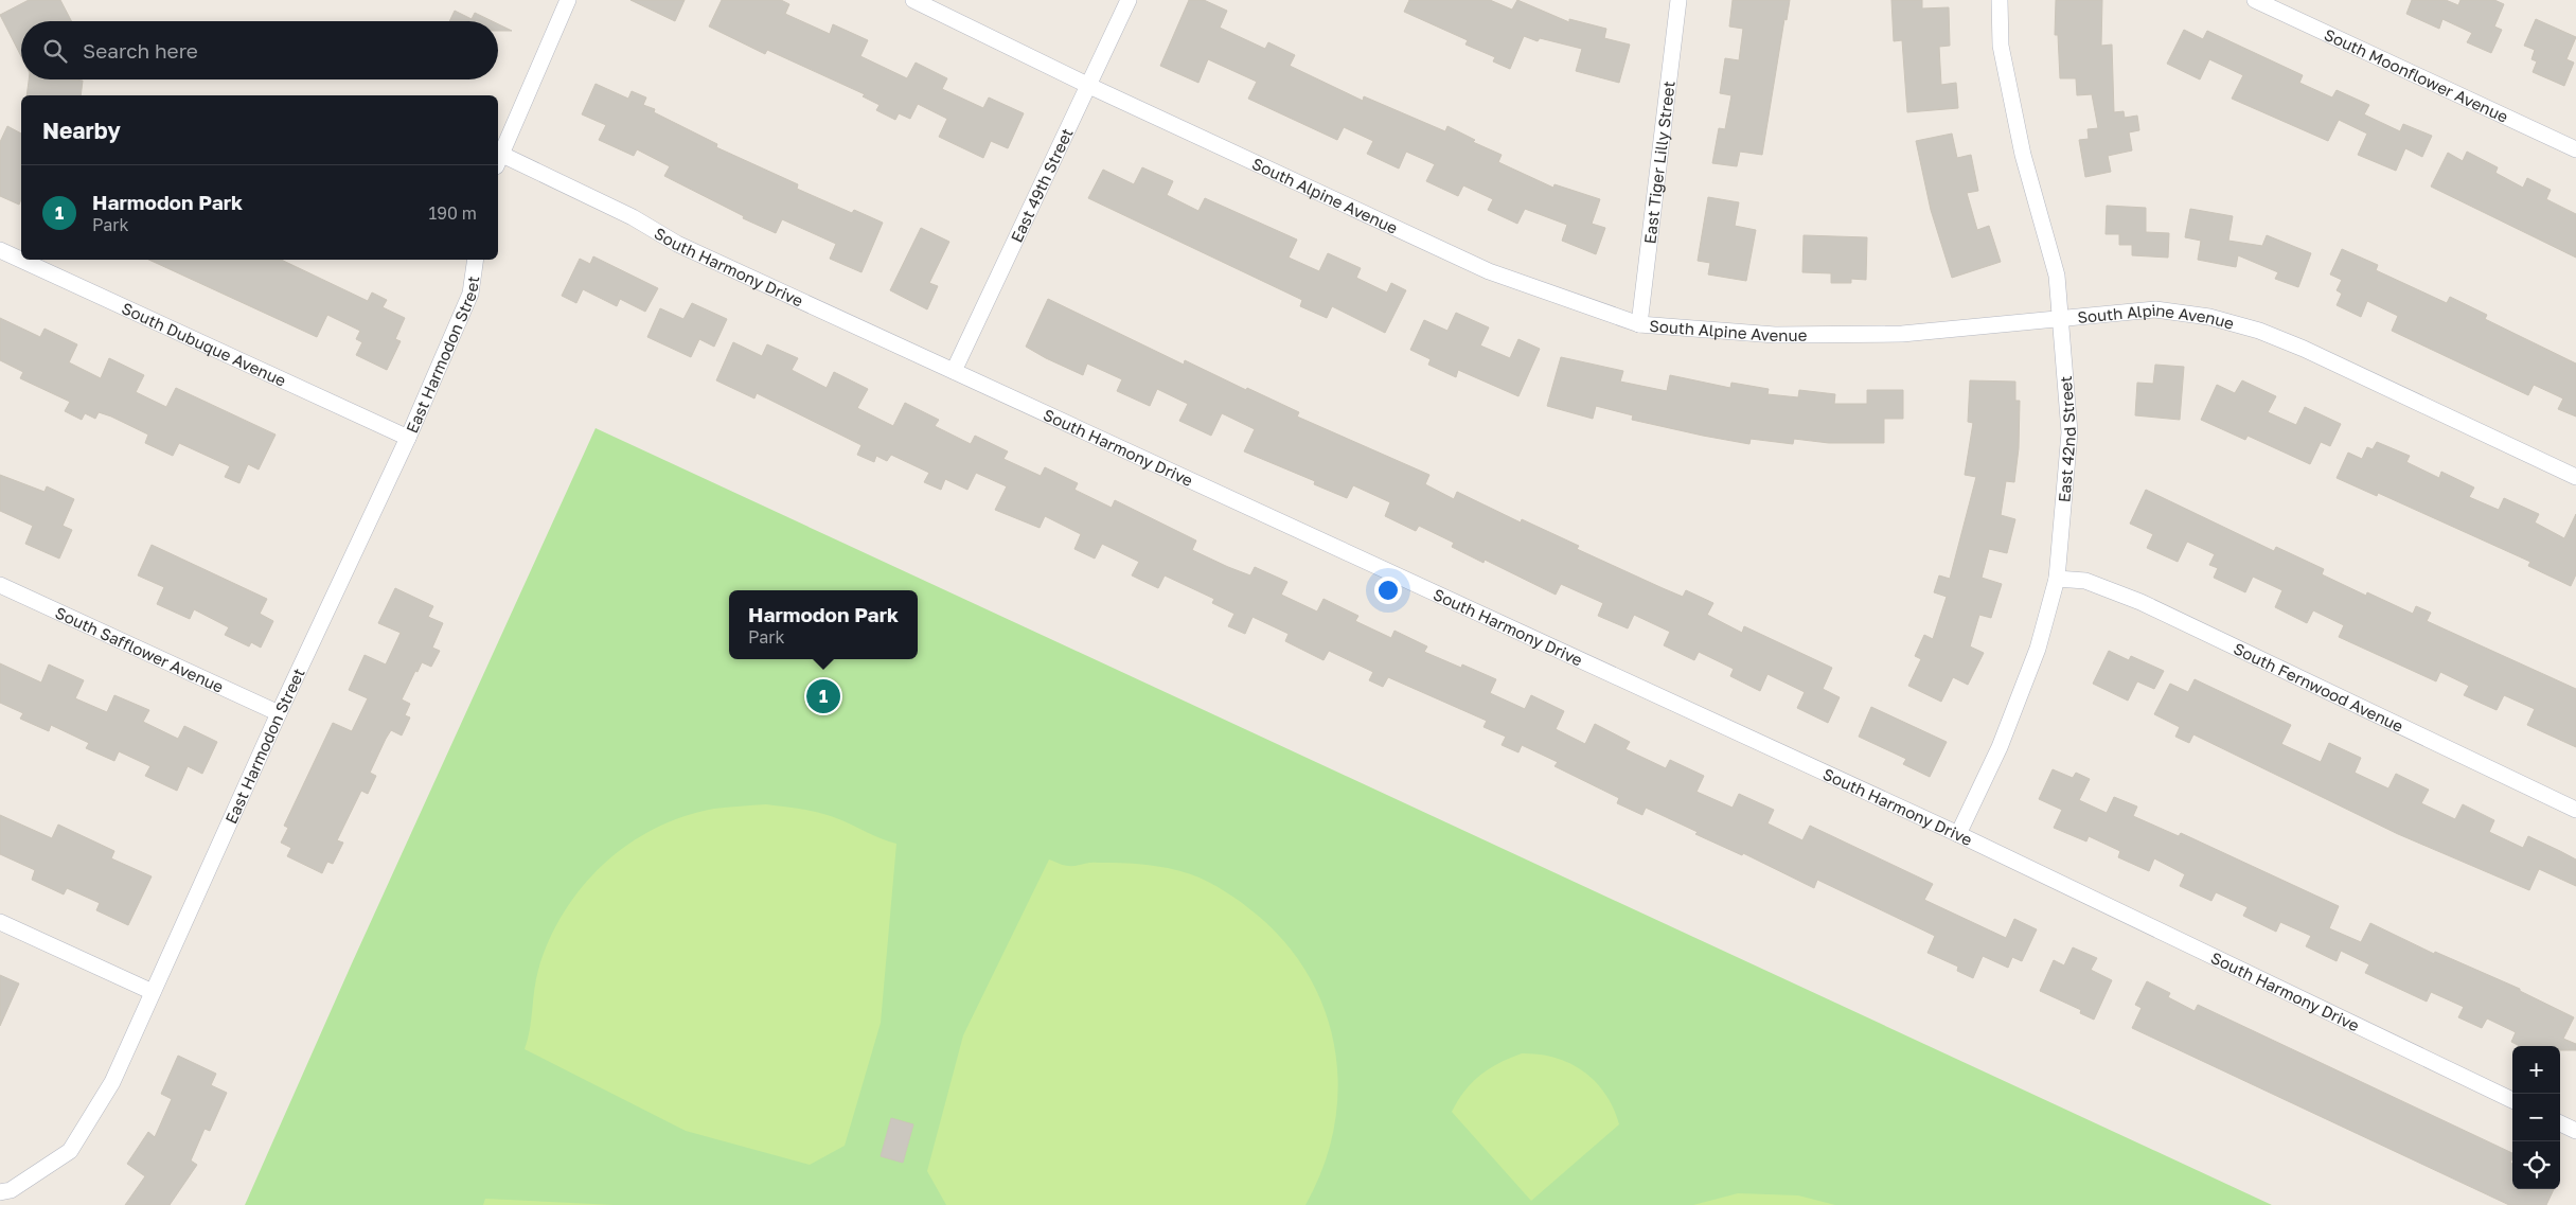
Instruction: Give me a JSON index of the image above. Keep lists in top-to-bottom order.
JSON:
{
  "streets": {
    "street": [
      "South Moonflower Avenue",
      "East Tiger Lilly Street",
      "East 49th Street",
      "South Alpine Avenue",
      "South Harmony Drive",
      "South Dubuque Avenue",
      "East Harmodon Street",
      "East 42nd Street",
      "South Safflower Avenue",
      "South Fernwood Avenue"
    ]
  },
  "crossings": [
    ["East Tiger Lilly Street", "South Alpine Avenue"],
    ["East 49th Street", "South Alpine Avenue"],
    ["East 49th Street", "South Harmony Drive"],
    ["South Alpine Avenue", "East 42nd Street"],
    ["South Harmony Drive", "East 42nd Street"],
    ["South Dubuque Avenue", "East Harmodon Street"],
    ["East Harmodon Street", "South Safflower Avenue"],
    ["East 42nd Street", "South Fernwood Avenue"]
  ],
  "page": {
    "search": "Search here",
    "heading": "Nearby",
    "list": [
      {
        "mark": "1",
        "name": "Harmodon Park",
        "note": "Park",
        "value": "190 m"
      }
    ],
    "popup": ["Harmodon Park", "Park"],
    "pins": "1",
    "map_buttons": ["+", "−"]
  }
}
